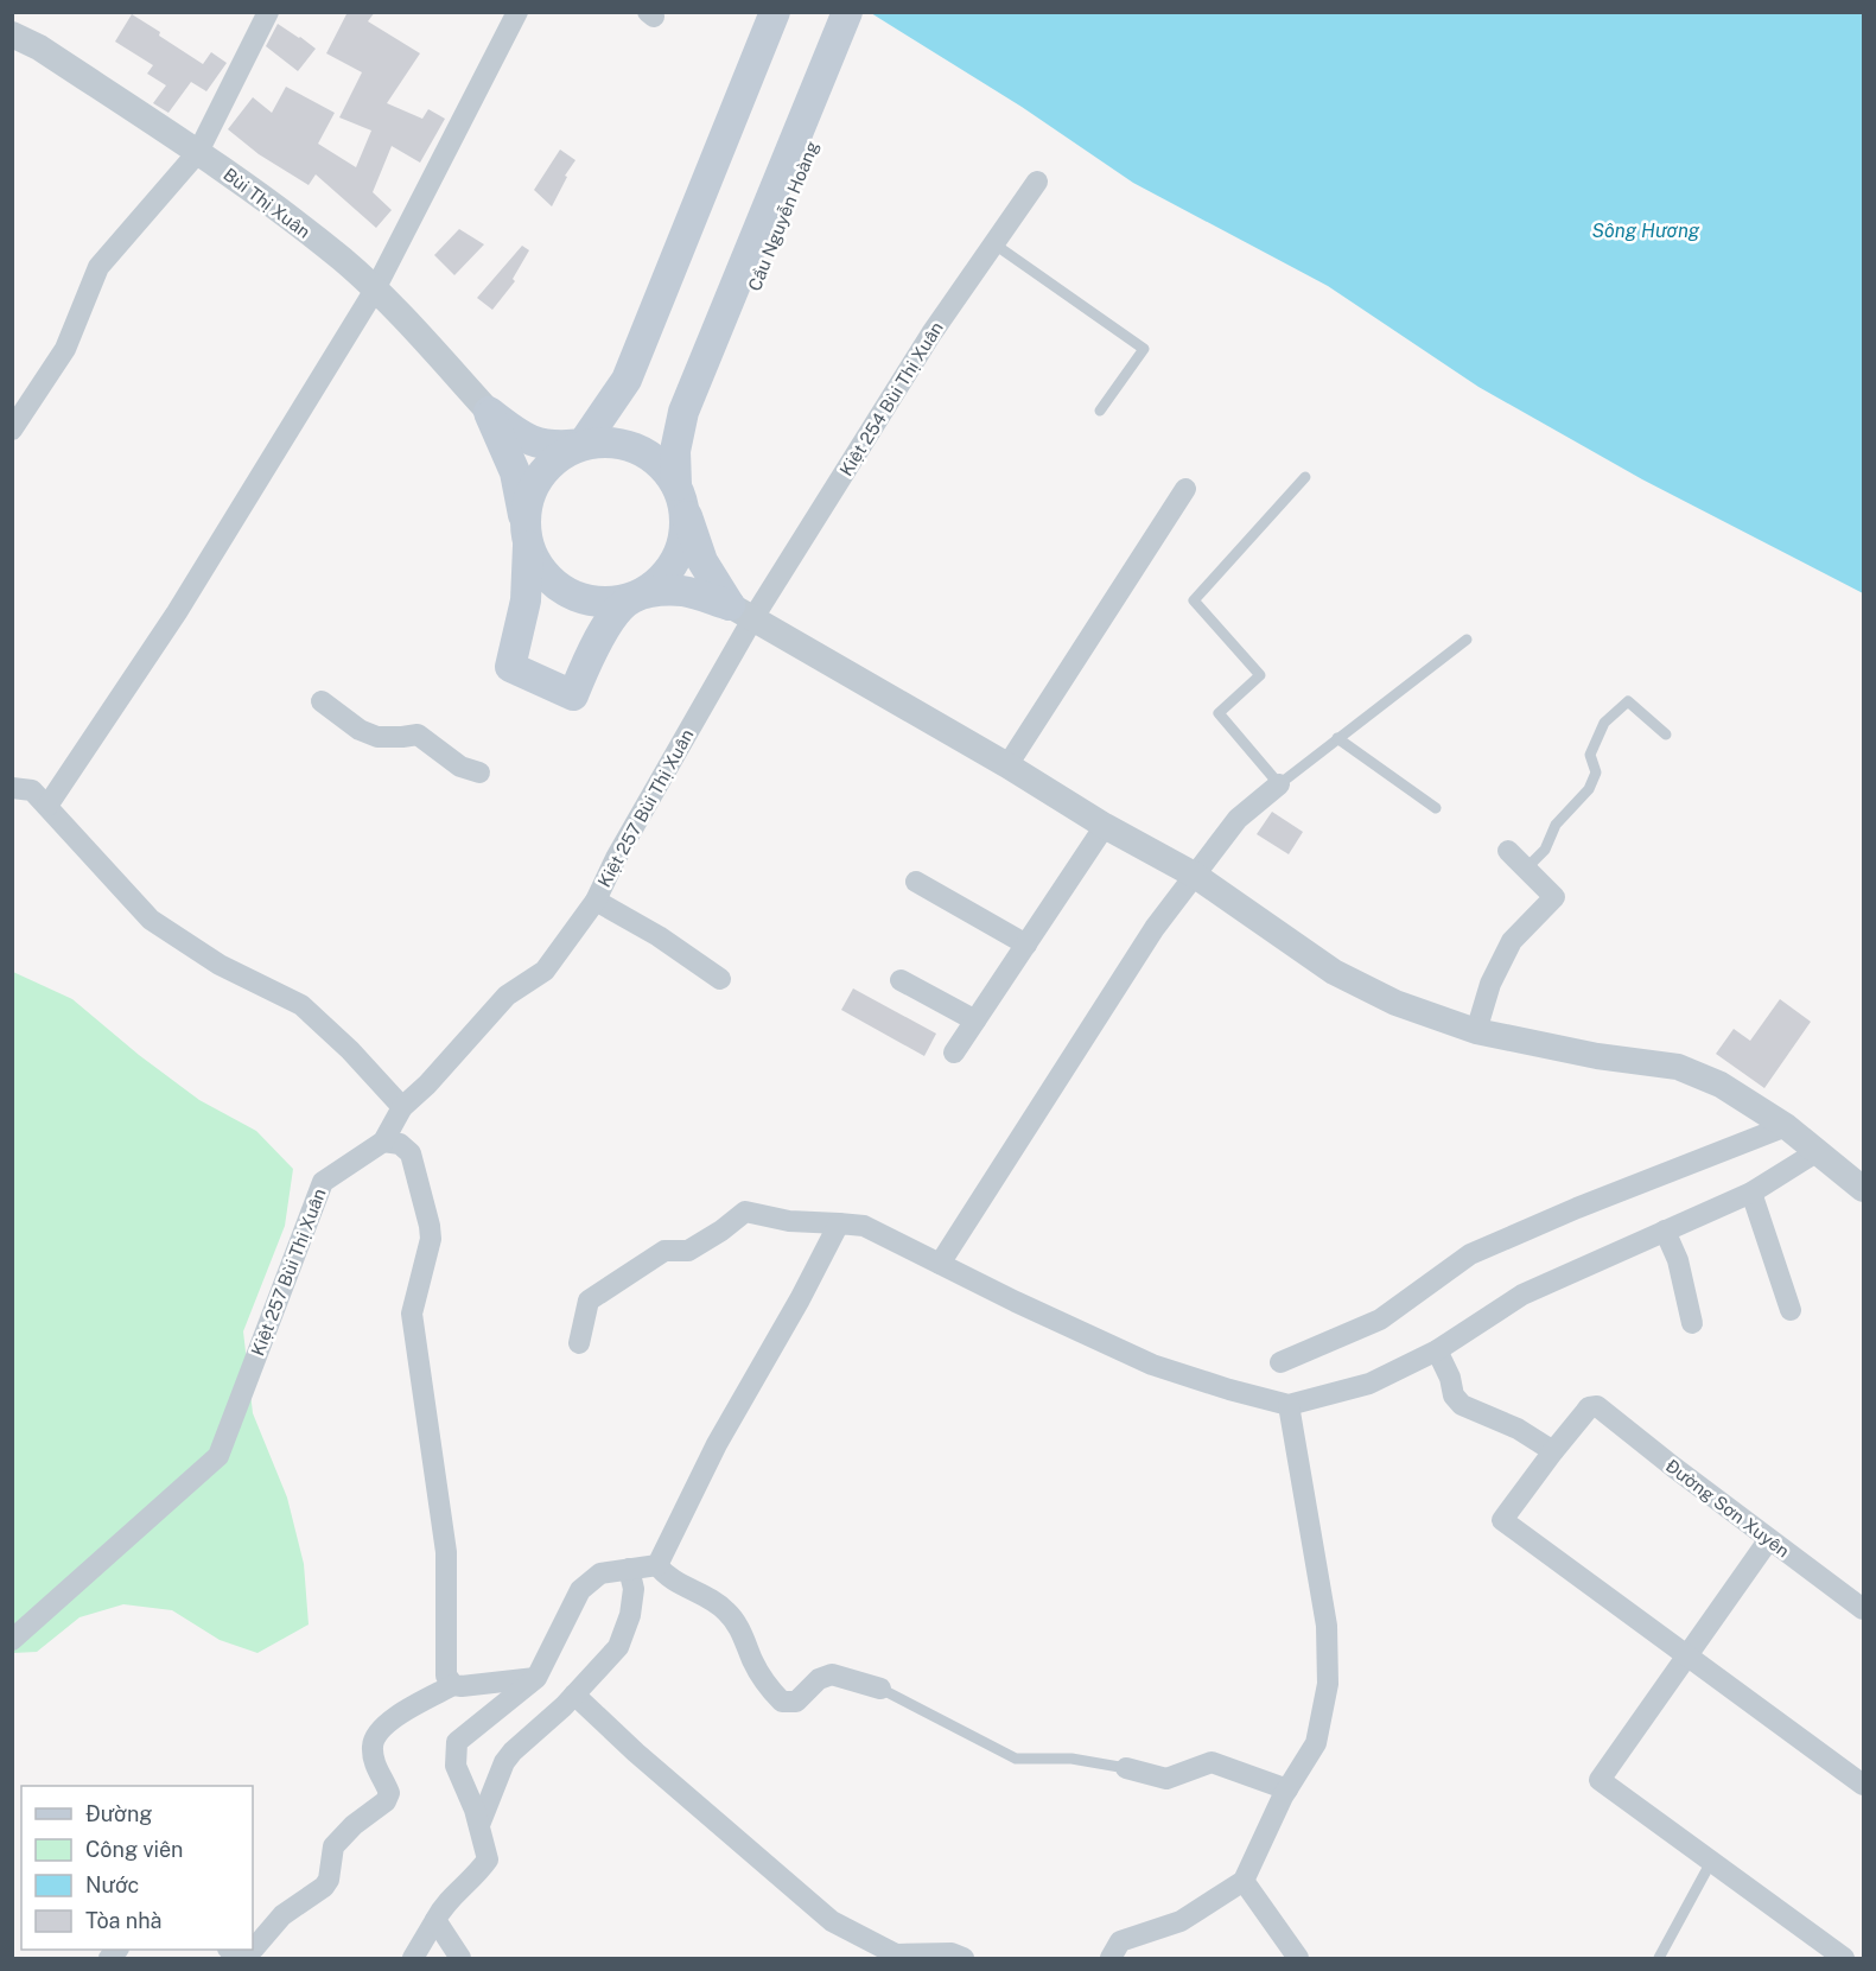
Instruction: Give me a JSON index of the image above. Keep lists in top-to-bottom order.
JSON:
{
  "streets": {
    "main road": ["Cầu Nguyễn Hoàng"],
    "street": [
      "Bùi Thị Xuân",
      "Kiệt 254 Bùi Thị Xuân",
      "Kiệt 257 Bùi Thị Xuân",
      "Đường Sơn Xuyên"
    ]
  },
  "crossings": [
    ["Kiệt 254 Bùi Thị Xuân", "Kiệt 257 Bùi Thị Xuân"]
  ],
  "water": ["Sông Hương"],
  "legend": [
    "Đường",
    "Công viên",
    "Nước",
    "Tòa nhà"
  ]
}
